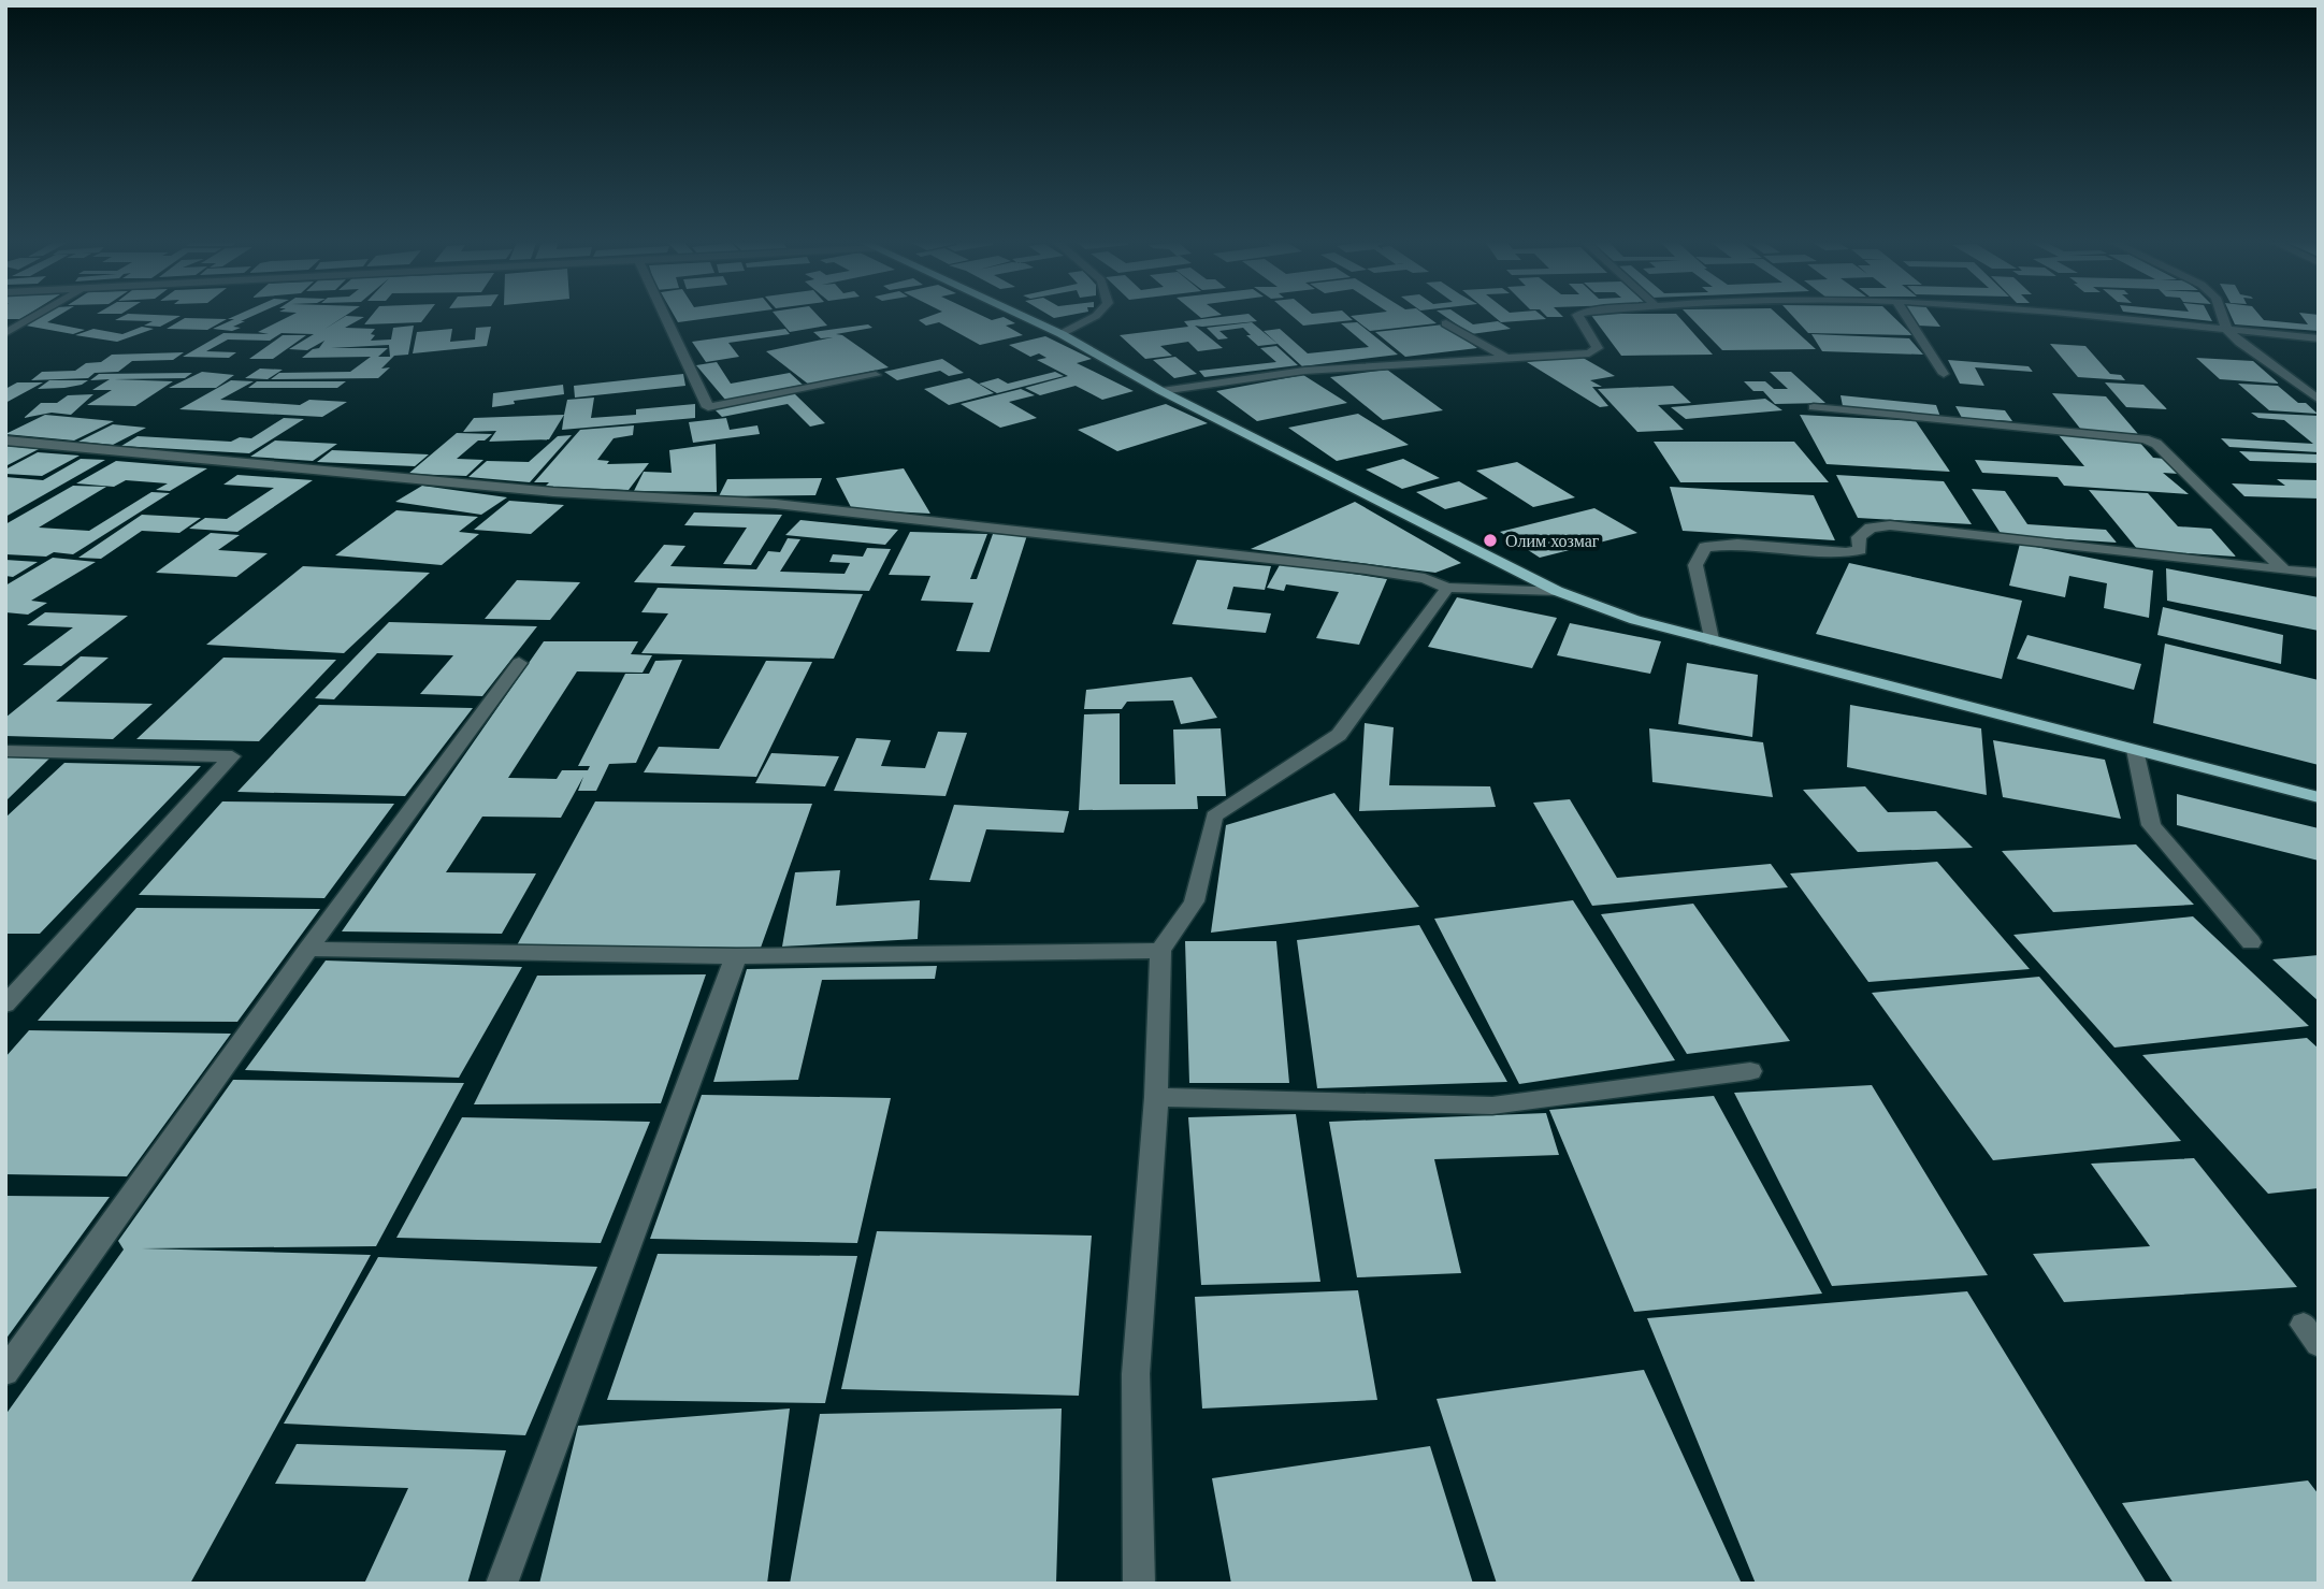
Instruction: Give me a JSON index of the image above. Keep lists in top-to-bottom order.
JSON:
{
  "places": ["Олим хозмаг"]
}
